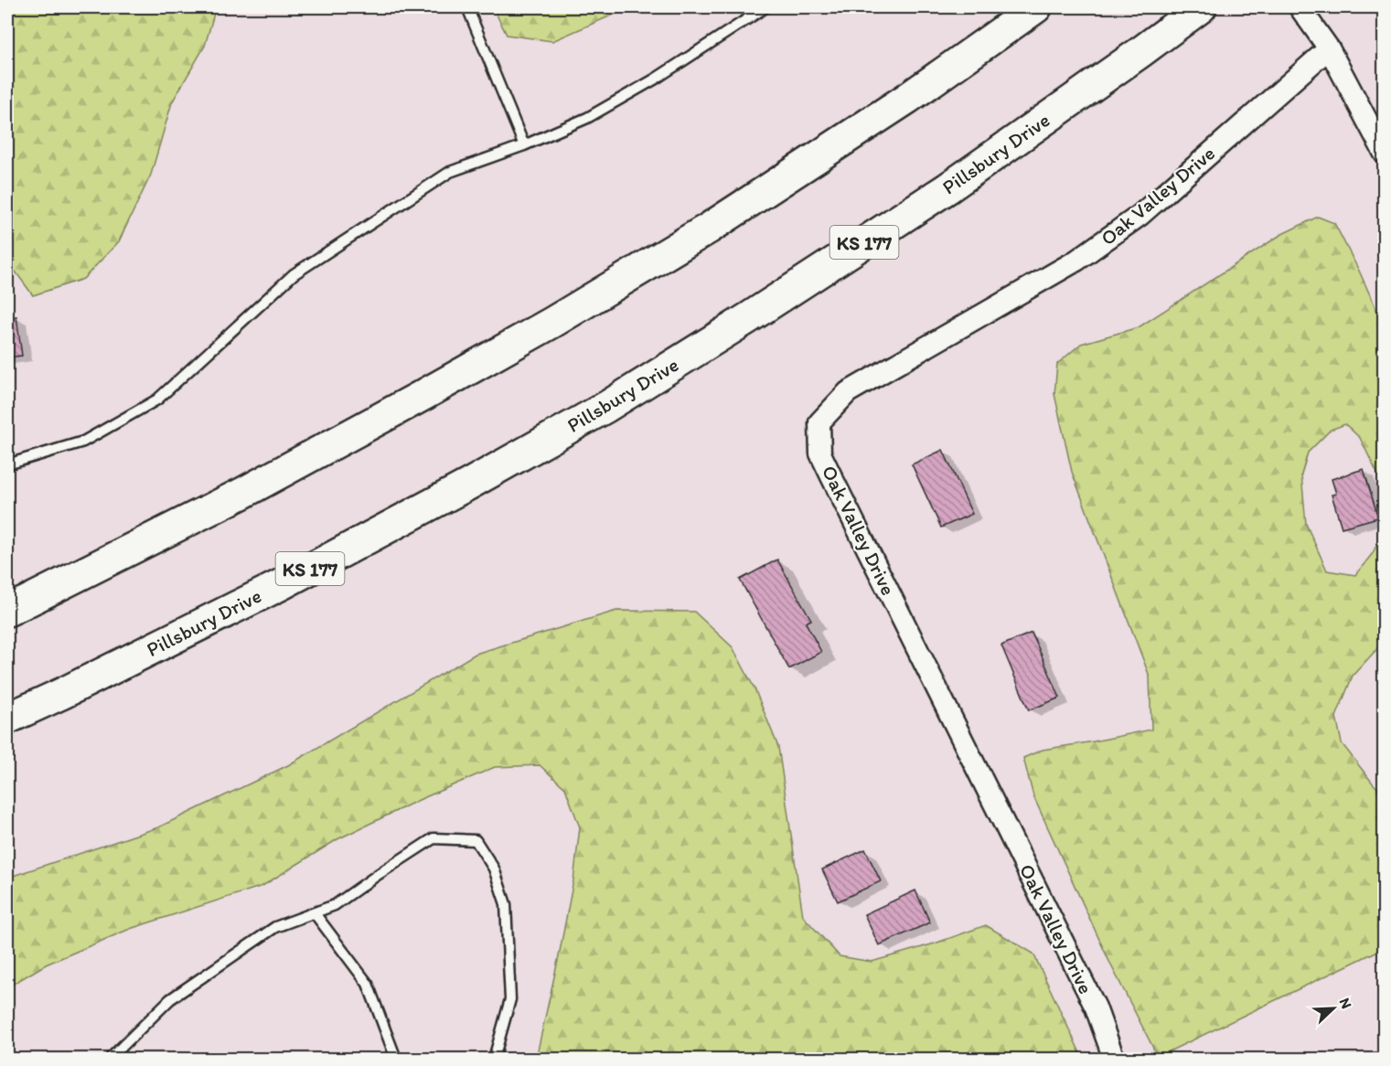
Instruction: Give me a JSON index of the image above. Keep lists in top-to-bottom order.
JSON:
{
  "streets": {
    "highway": ["Pillsbury Drive", "KS 177"],
    "street": ["Oak Valley Drive"]
  },
  "north": "top right"
}
